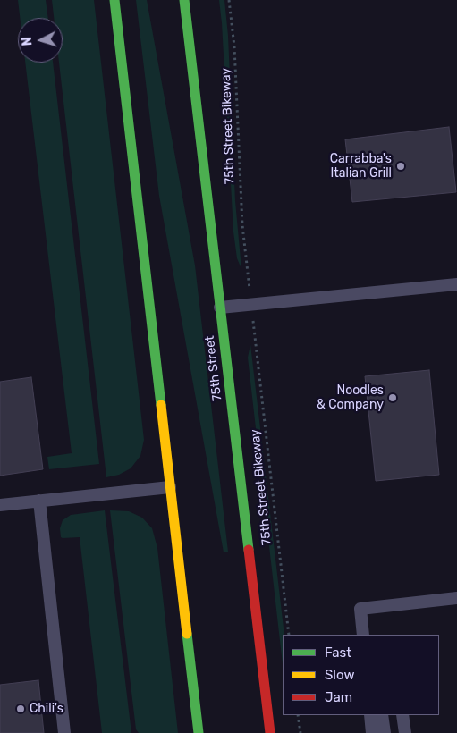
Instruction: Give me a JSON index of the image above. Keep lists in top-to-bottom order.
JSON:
{
  "streets": {
    "main road": ["75th Street"],
    "path": ["75th Street Bikeway"]
  },
  "places": ["Carrabba's Italian Grill", "Noodles & Company", "Chili's"],
  "legend": ["Fast", "Slow", "Jam"],
  "north": "left"
}
